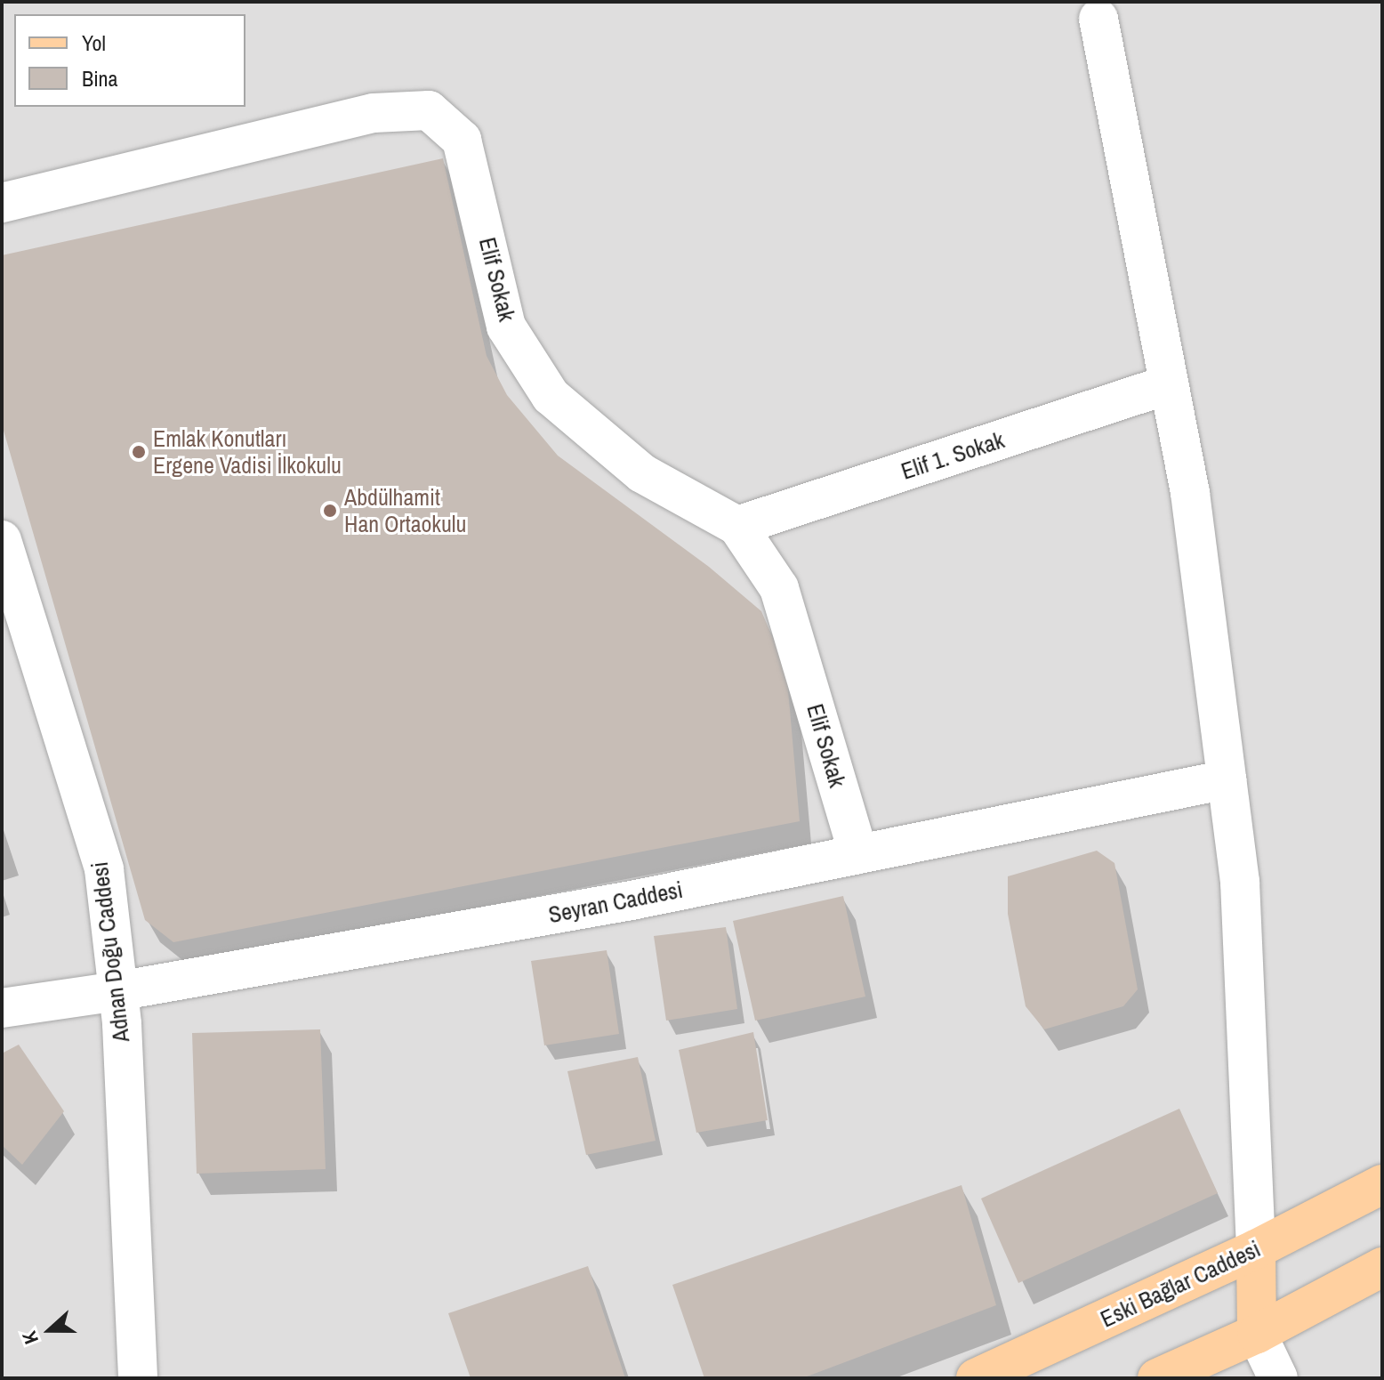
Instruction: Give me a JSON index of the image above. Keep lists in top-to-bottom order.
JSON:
{
  "streets": {
    "main road": ["Eski Bağlar Caddesi"],
    "street": [
      "Elif Sokak",
      "Elif 1. Sokak",
      "Seyran Caddesi",
      "Adnan Doğu Caddesi"
    ]
  },
  "crossings": [
    ["Elif Sokak", "Elif 1. Sokak"],
    ["Elif Sokak", "Seyran Caddesi"],
    ["Seyran Caddesi", "Adnan Doğu Caddesi"]
  ],
  "places": ["Emlak Konutları Ergene Vadisi İlkokulu", "Abdülhamit Han Ortaokulu"],
  "legend": ["Yol", "Bina"],
  "north": "left"
}
